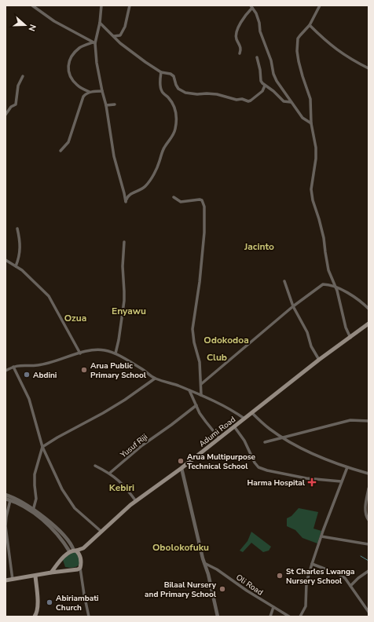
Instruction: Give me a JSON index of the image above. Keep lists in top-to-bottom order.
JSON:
{
  "streets": {
    "main road": ["Adumi Road"],
    "street": ["Yusuf Riji", "Oli Road"]
  },
  "districts": [
    "Jacinto",
    "Enyawu",
    "Ozua",
    "Odokodoa",
    "Club",
    "Kebiri",
    "Obolokofuku"
  ],
  "places": {
    "other": [
      "Arua Public Primary School",
      "Abdini",
      "Arua Multipurpose Technical School",
      "St Charles Lwanga Nursery School",
      "Bilaal Nursery and Primary School",
      "Abiriambati Church"
    ],
    "health": ["Harma Hospital"]
  },
  "north": "right"
}
